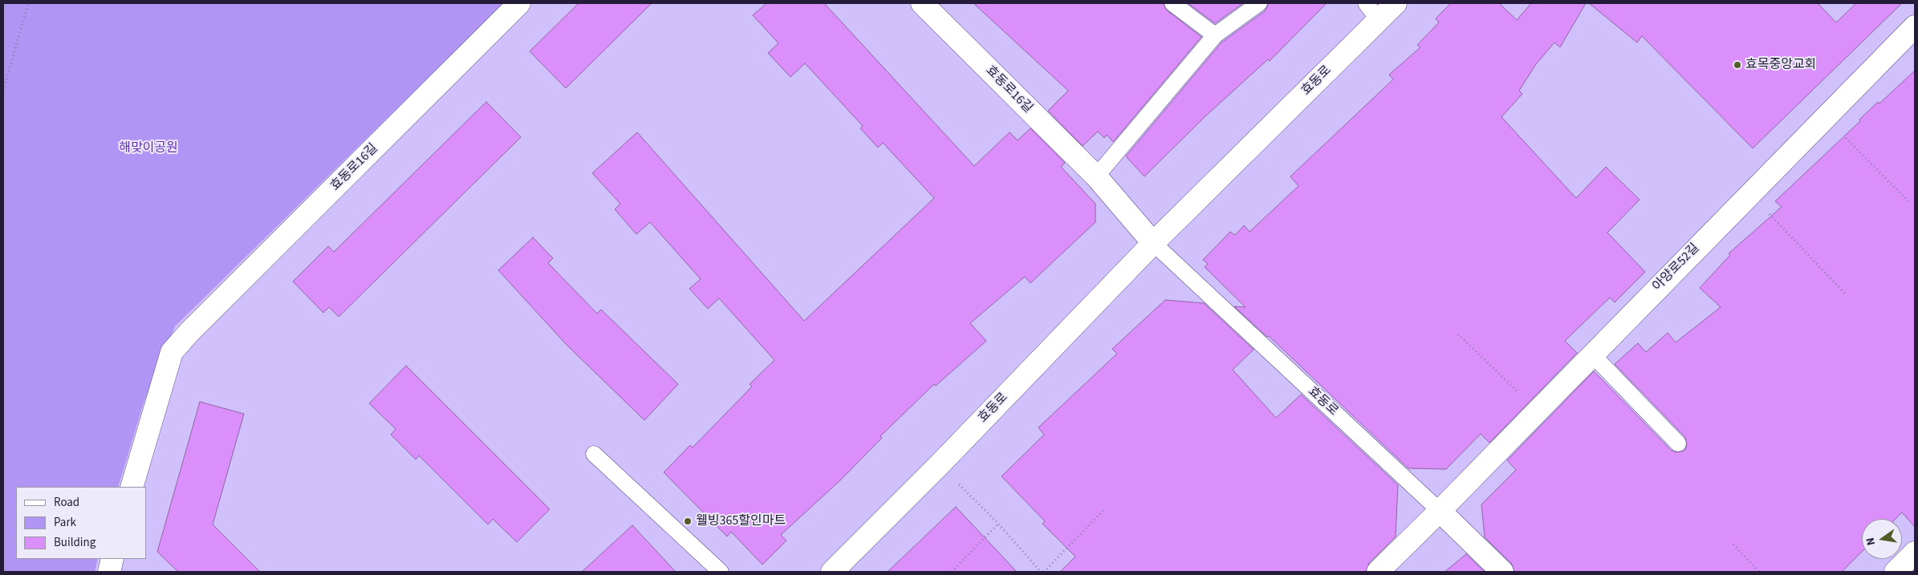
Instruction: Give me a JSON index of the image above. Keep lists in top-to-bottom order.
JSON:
{
  "streets": {
    "street": ["효동로", "효동로16길", "아양로52길"]
  },
  "crossings": [
    ["효동로", "효동로16길"],
    ["효동로", "아양로52길"]
  ],
  "parks": ["해맞이공원"],
  "places": ["효목중앙교회", "웰빙365할인마트"],
  "legend": ["Road", "Park", "Building"],
  "north": "left"
}
